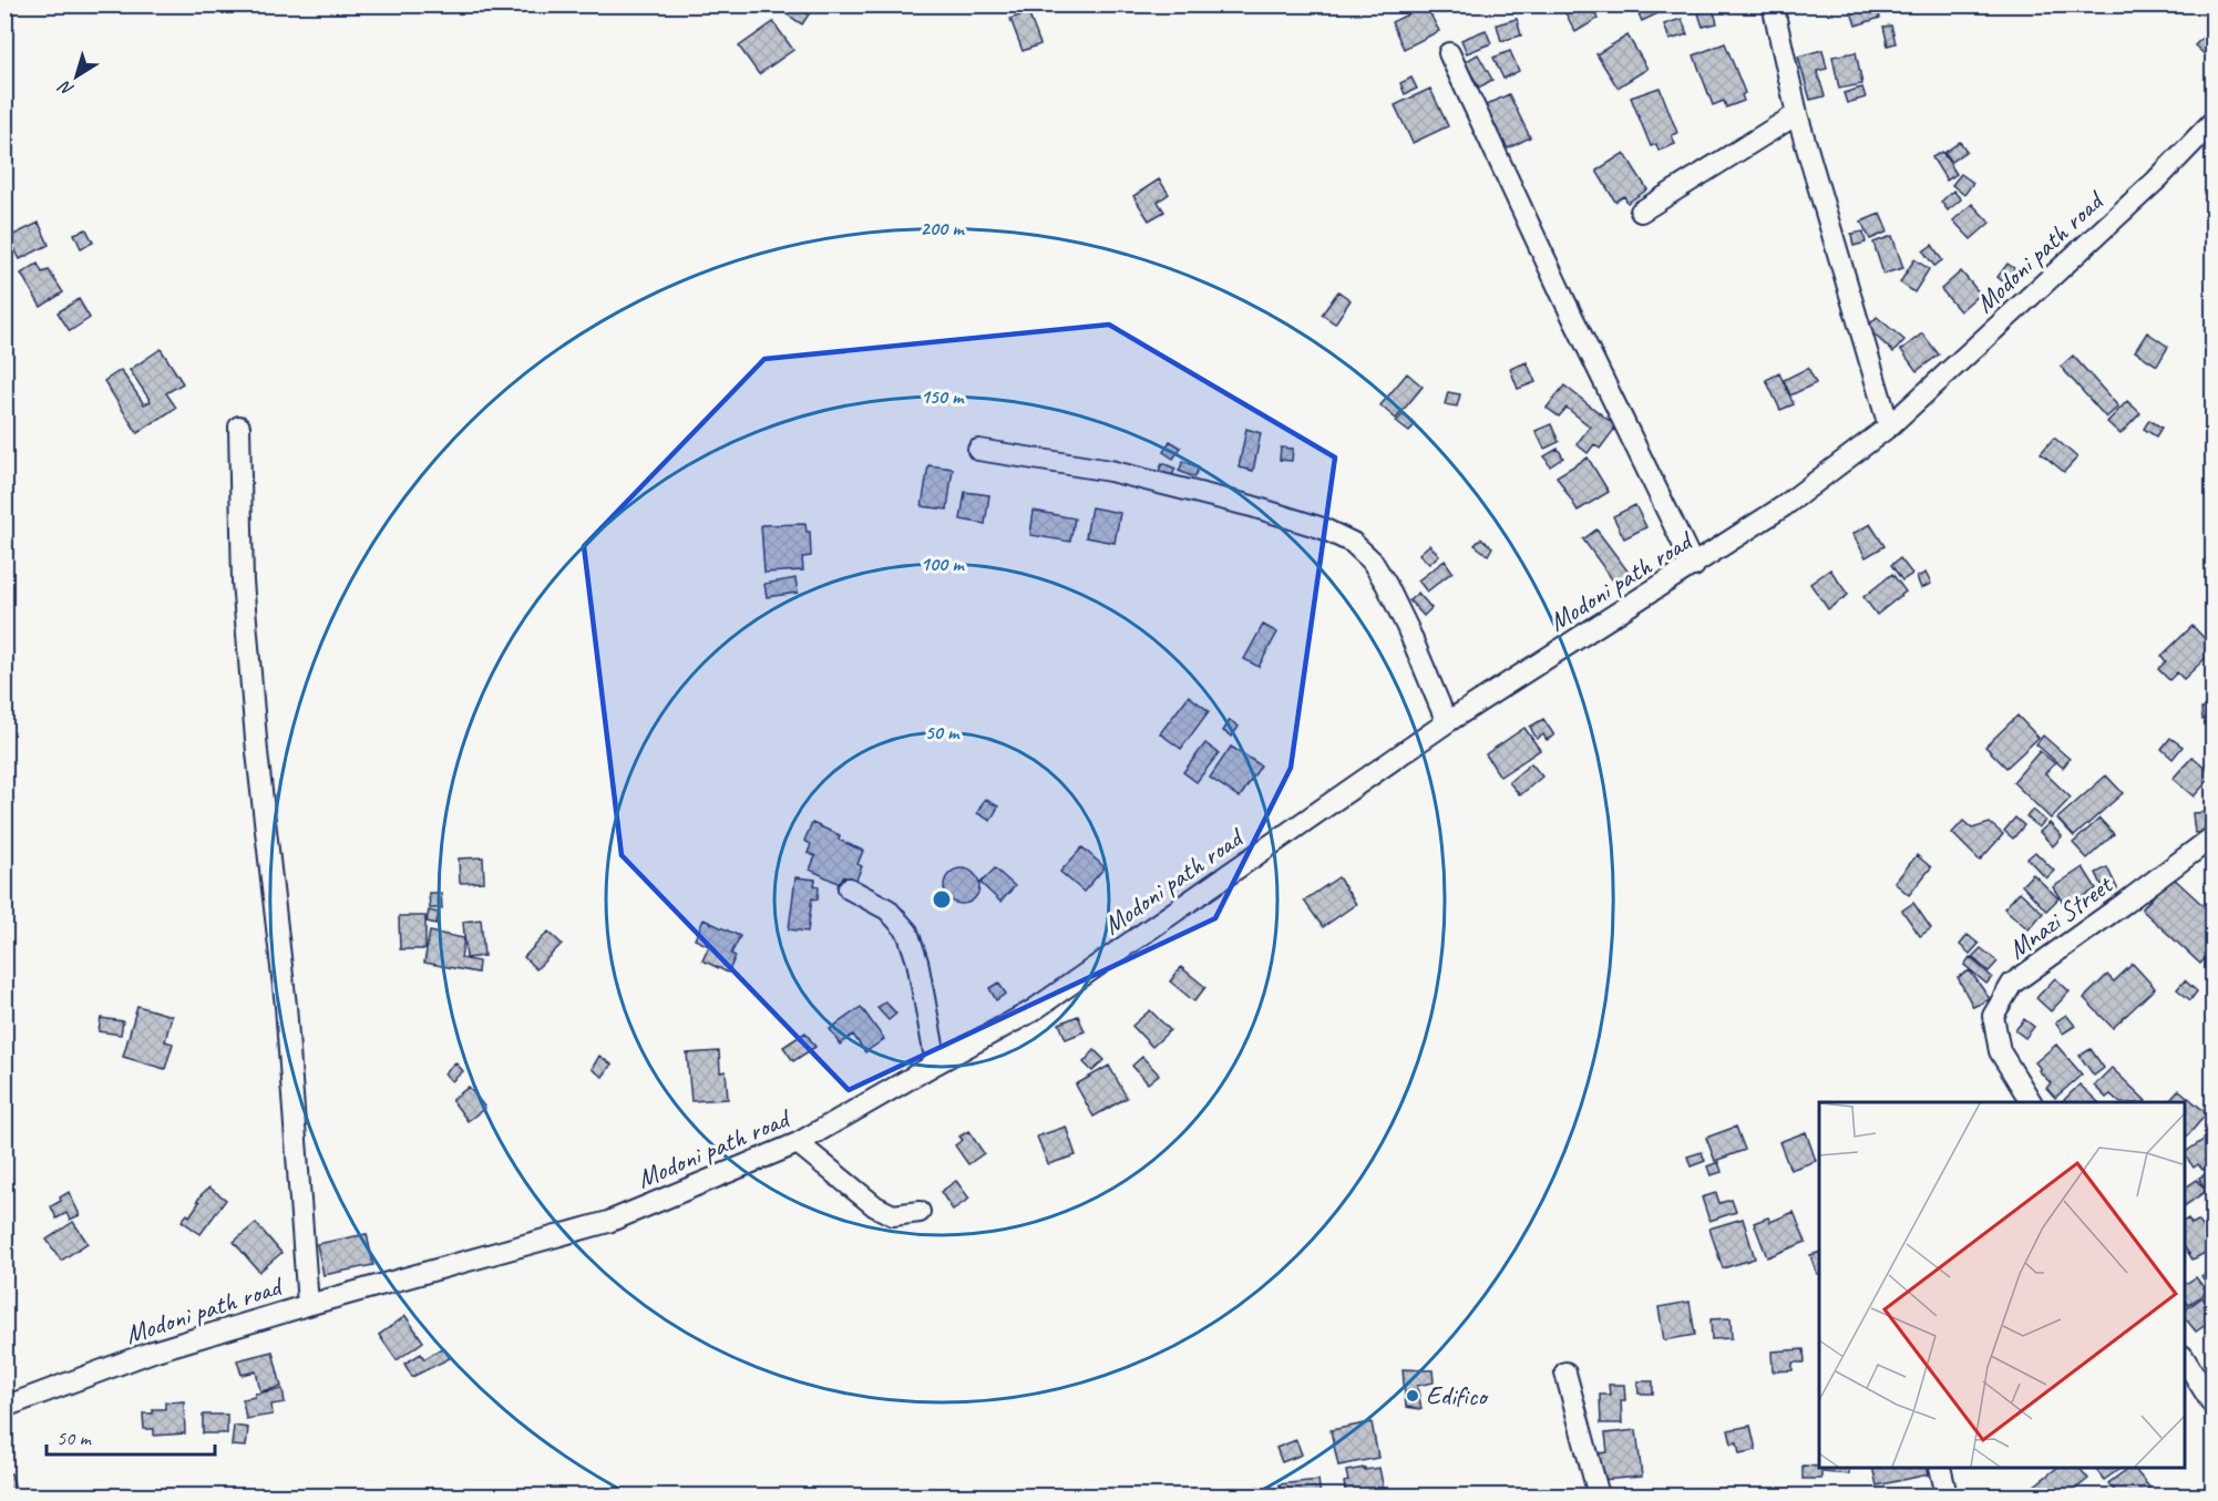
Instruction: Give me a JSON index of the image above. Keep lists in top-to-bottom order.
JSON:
{
  "streets": {
    "street": ["Modoni path road", "Mnazi Street"]
  },
  "places": ["Edifico"],
  "scale_bar": "50 m",
  "north": "bottom left",
  "rings": [
    "200 m",
    "150 m",
    "100 m",
    "50 m"
  ]
}
